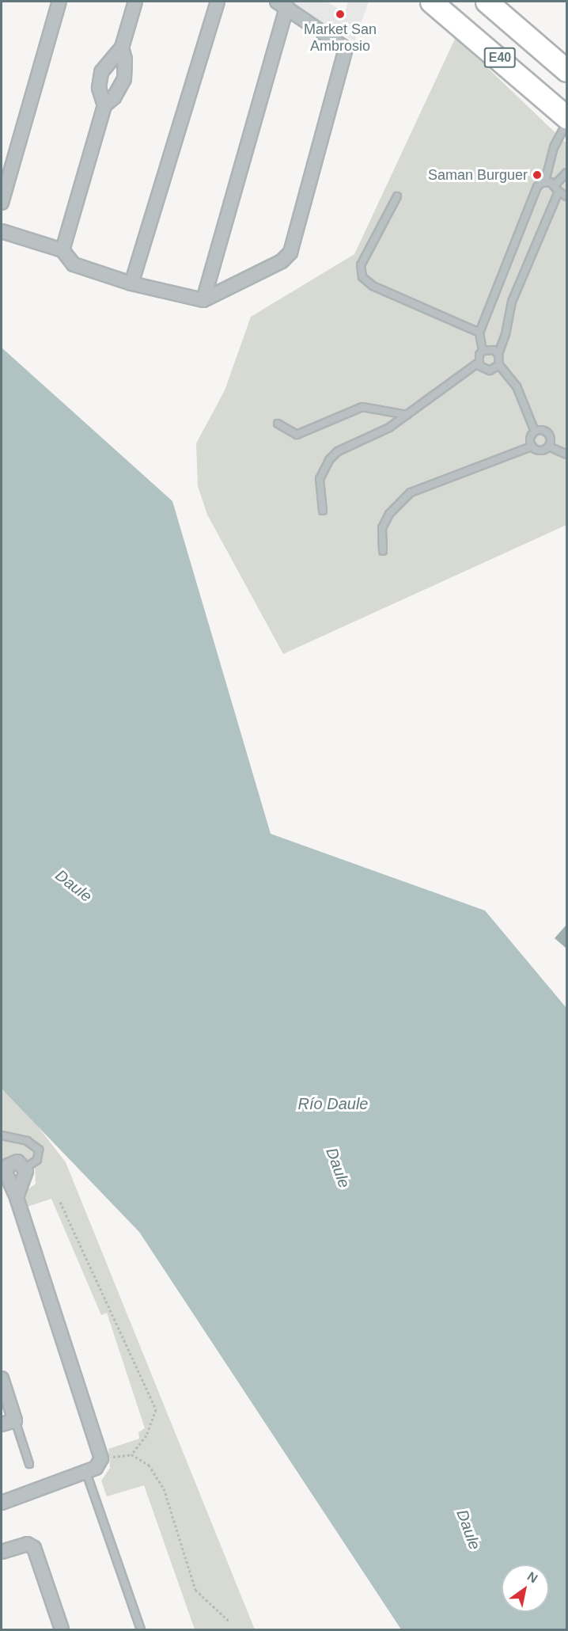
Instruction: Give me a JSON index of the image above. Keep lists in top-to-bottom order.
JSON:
{
  "streets": {
    "highway": ["E40"]
  },
  "water": ["Daule", "Río Daule"],
  "places": ["Market San Ambrosio", "Saman Burguer"],
  "north": "top right"
}
